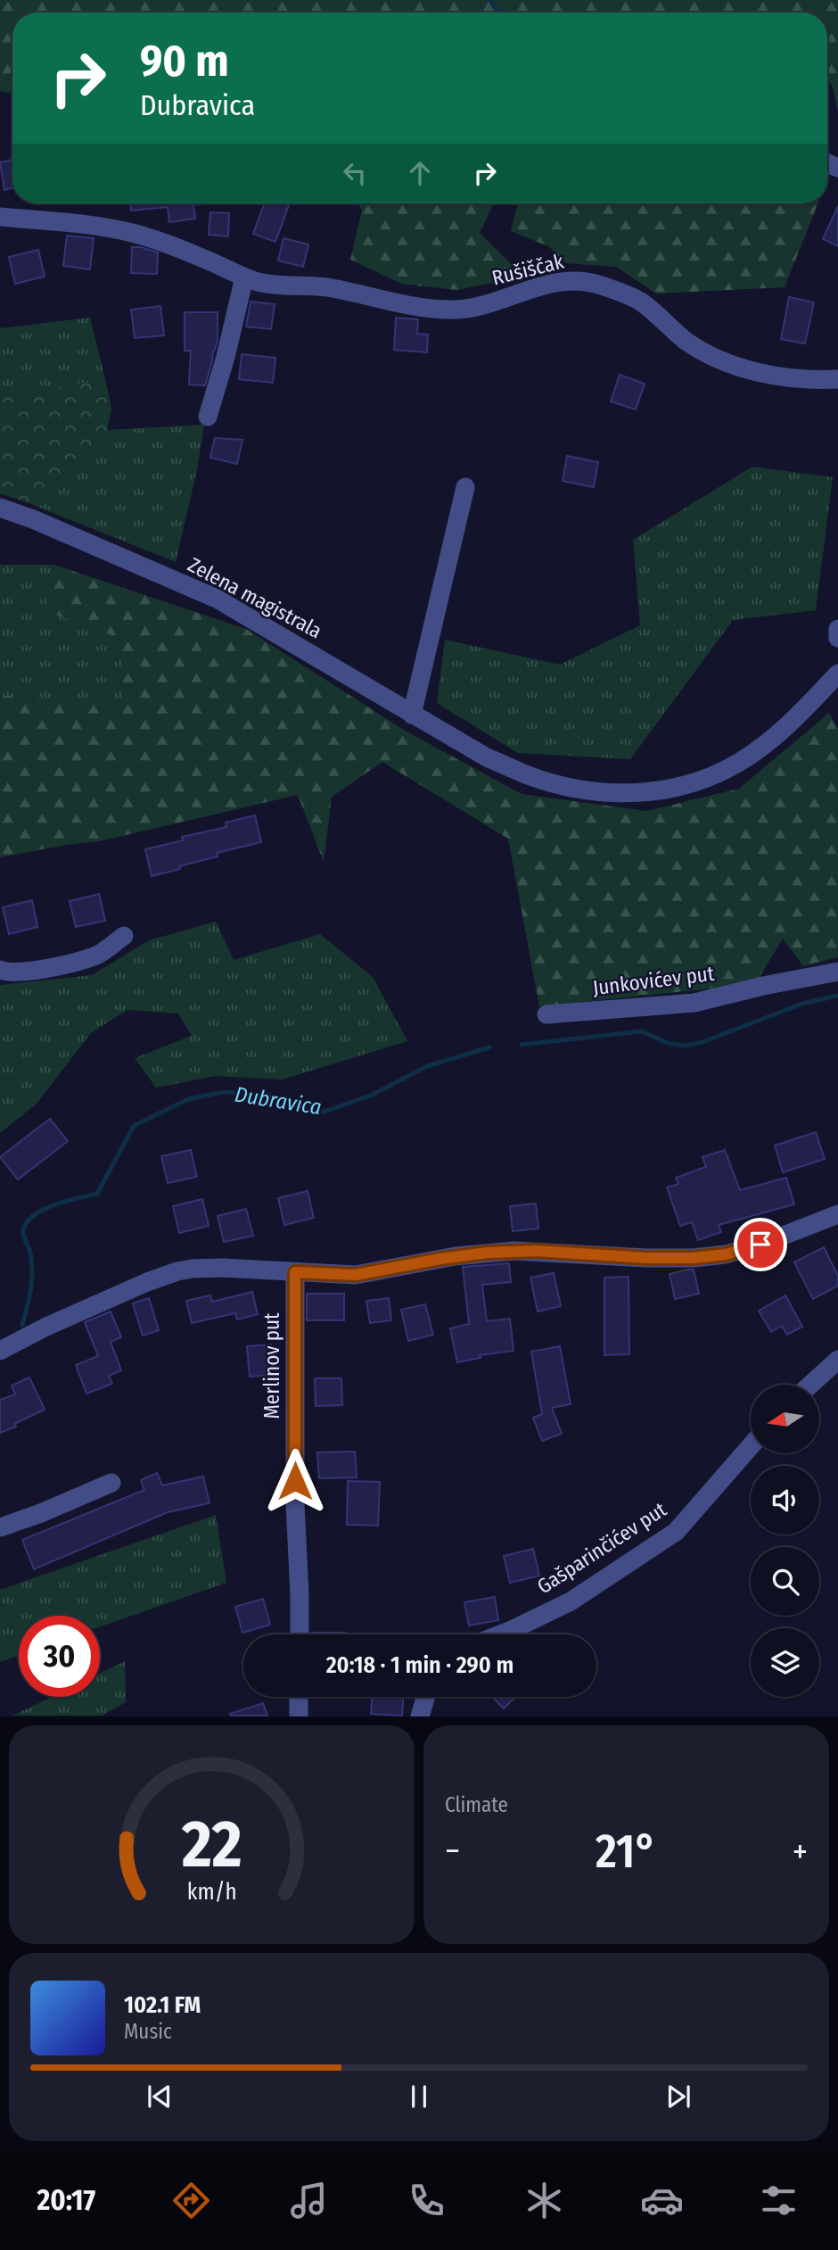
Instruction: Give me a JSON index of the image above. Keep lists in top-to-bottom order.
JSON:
{
  "streets": {
    "street": [
      "Rušiščak",
      "Zelena magistrala",
      "Junkovićev put",
      "Merlinov put",
      "Gašparinčićev put"
    ]
  },
  "water": ["Dubravica"],
  "north": "left",
  "page": {
    "turn": ["90 m", "Dubravica"],
    "limit": "30",
    "trip": "20:18 · 1 min · 290 m",
    "tile": "Climate",
    "heat": ["−", "21°", "+"],
    "song": ["102.1 FM", "Music"],
    "tabs": "20:17",
    "gauge": ["22", "km/h"]
  }
}
